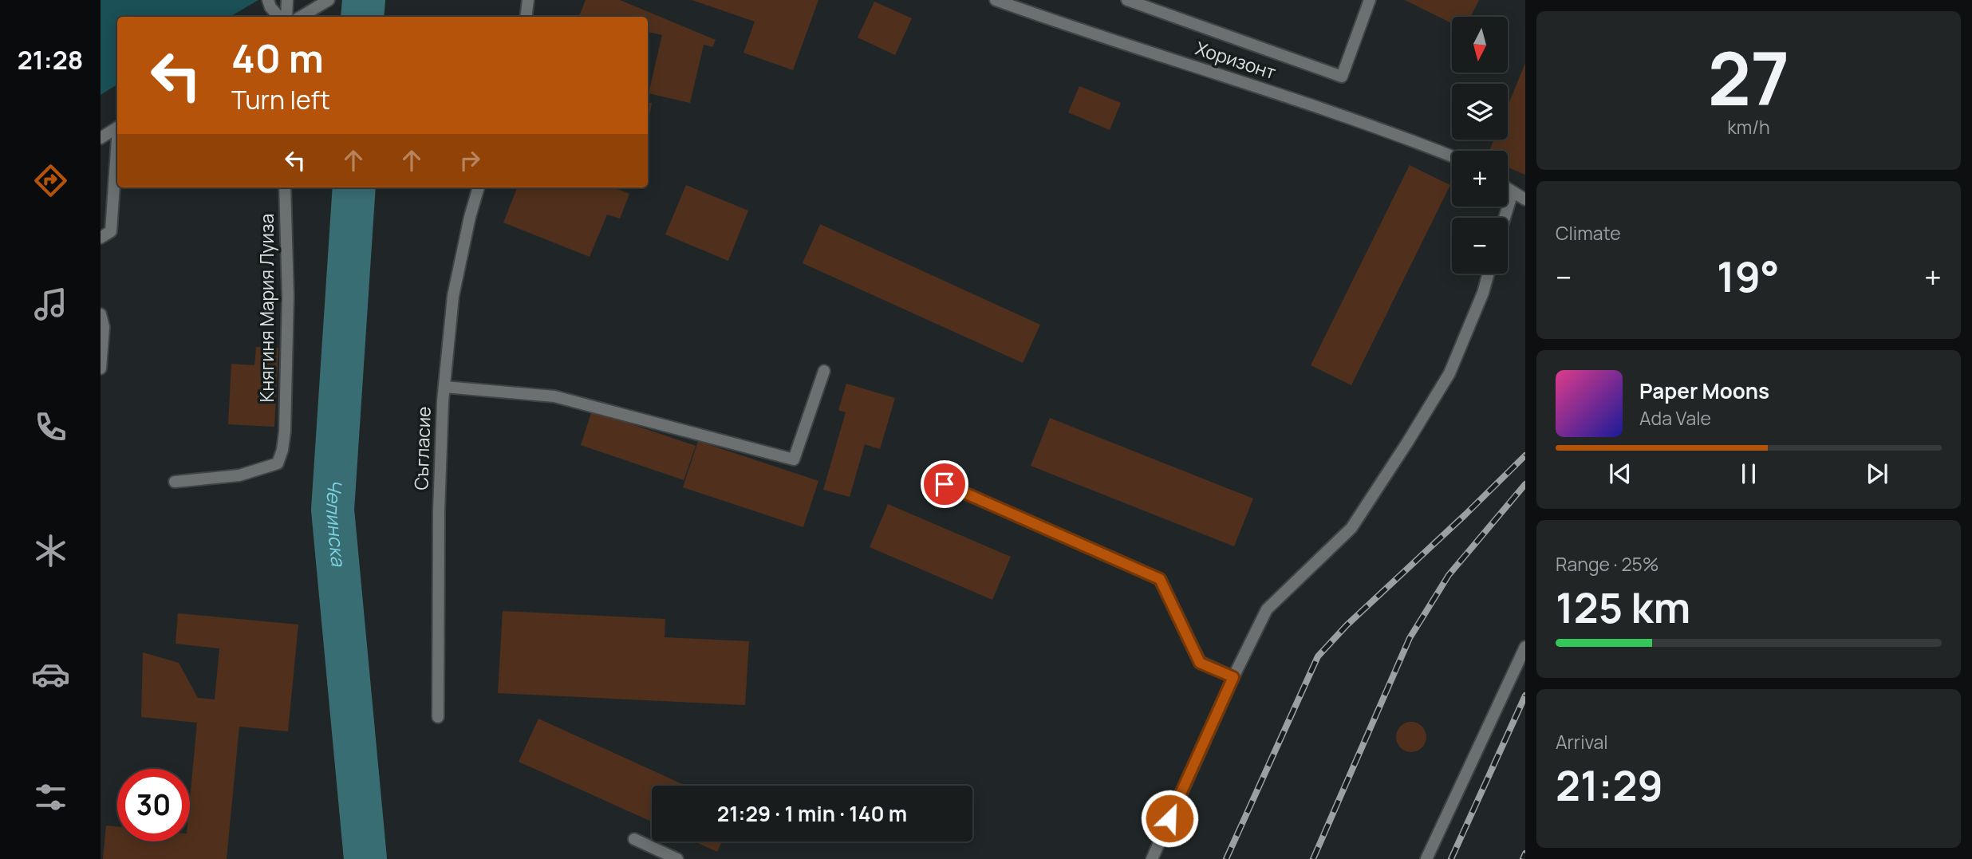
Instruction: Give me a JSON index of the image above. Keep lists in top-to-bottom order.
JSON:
{
  "streets": {
    "street": ["Хоризонт", "Княгиня Мария Луиза", "Съгласие"]
  },
  "water": ["Чепинска"],
  "north": "bottom",
  "page": {
    "tabs": "21:28",
    "tile": [
      ["27", "km/h"],
      "Climate",
      ["Range · 25%", "125 km"],
      ["Arrival", "21:29"]
    ],
    "map_buttons": ["+", "−"],
    "turn": ["40 m", "Turn left"],
    "heat": ["−", "19°", "+"],
    "song": ["Paper Moons", "Ada Vale"],
    "limit": "30",
    "trip": "21:29 · 1 min · 140 m"
  }
}
